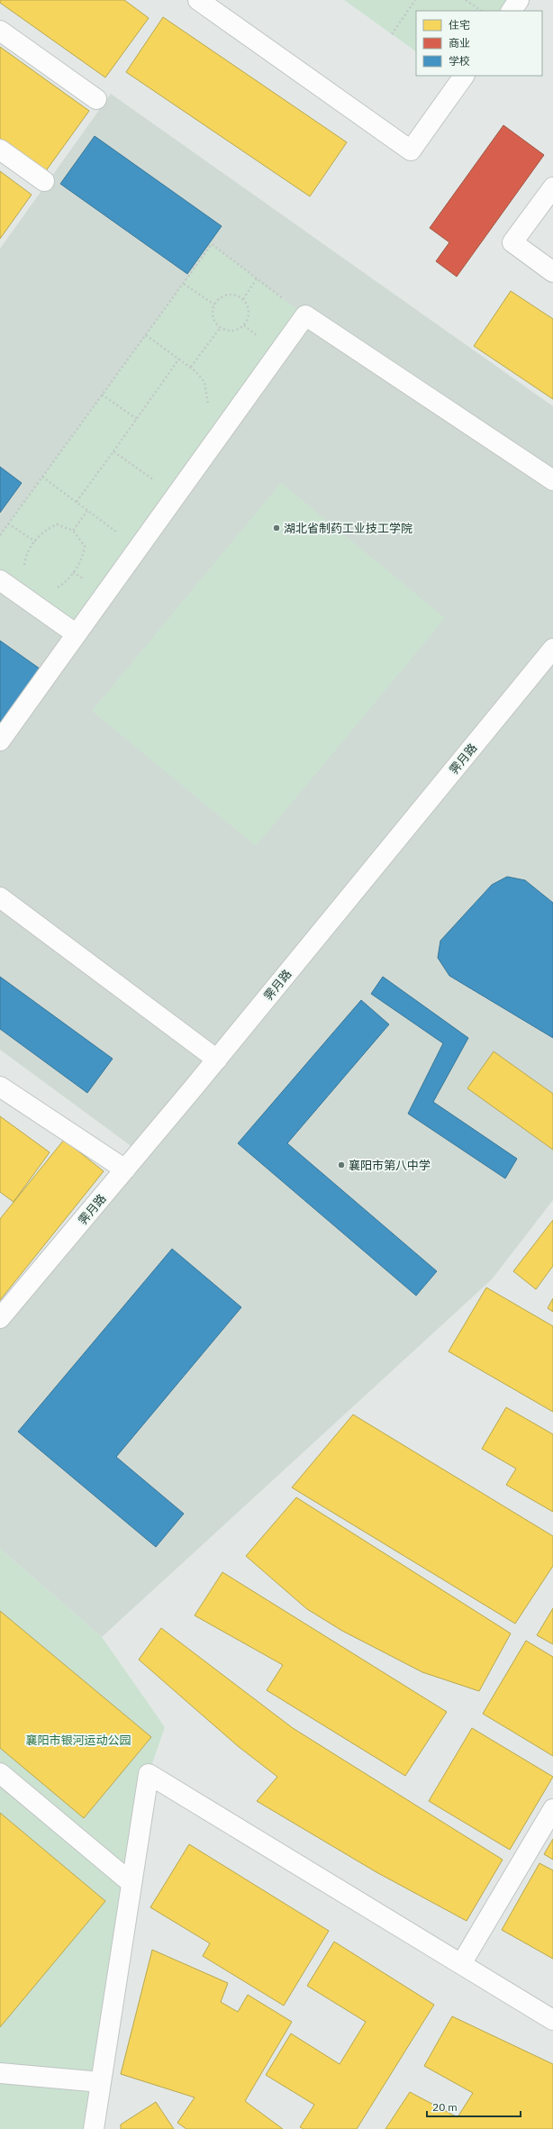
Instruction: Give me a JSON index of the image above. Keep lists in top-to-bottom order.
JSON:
{
  "streets": {
    "street": ["霁月路"]
  },
  "parks": ["襄阳市银河运动公园"],
  "places": ["湖北省制药工业技工学院", "襄阳市第八中学"],
  "legend": ["住宅", "商业", "学校"],
  "scale_bar": "20 m"
}
